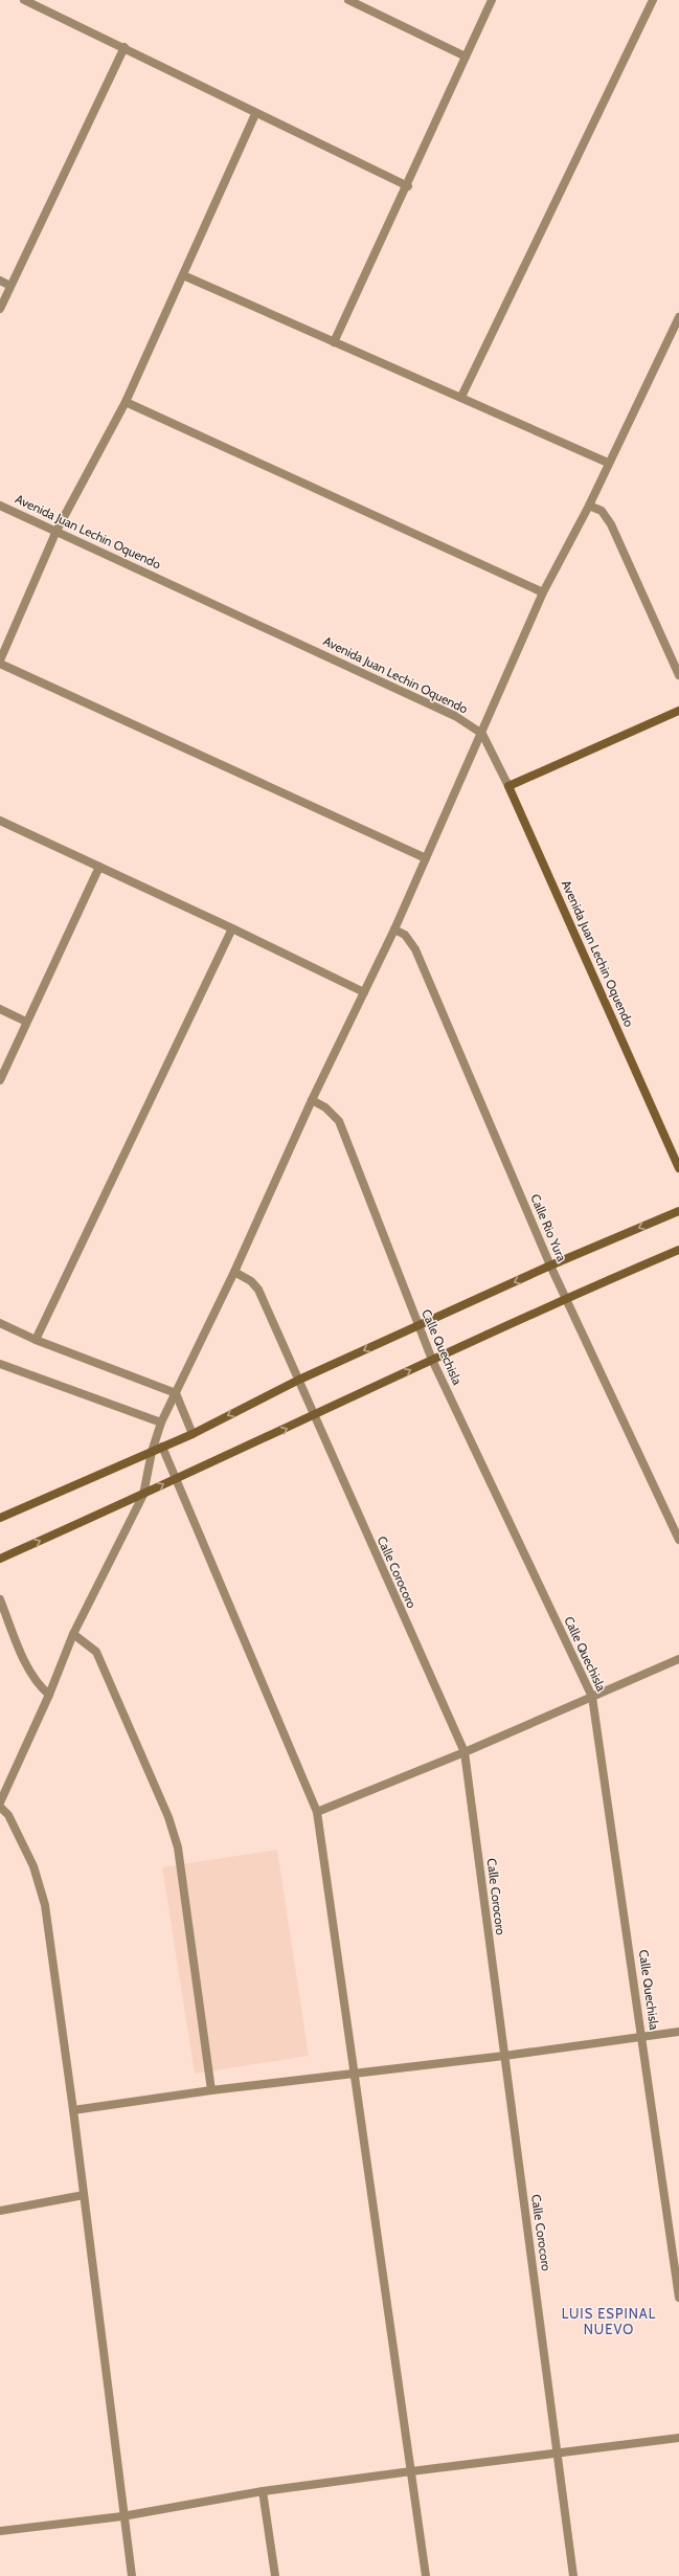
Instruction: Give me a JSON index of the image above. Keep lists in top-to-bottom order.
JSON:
{
  "streets": {
    "street": [
      "Avenida Juan Lechin Oquendo",
      "Calle Rio Yura",
      "Calle Quechisla",
      "Calle Corocoro"
    ]
  },
  "districts": ["LUIS ESPINAL NUEVO"]
}
